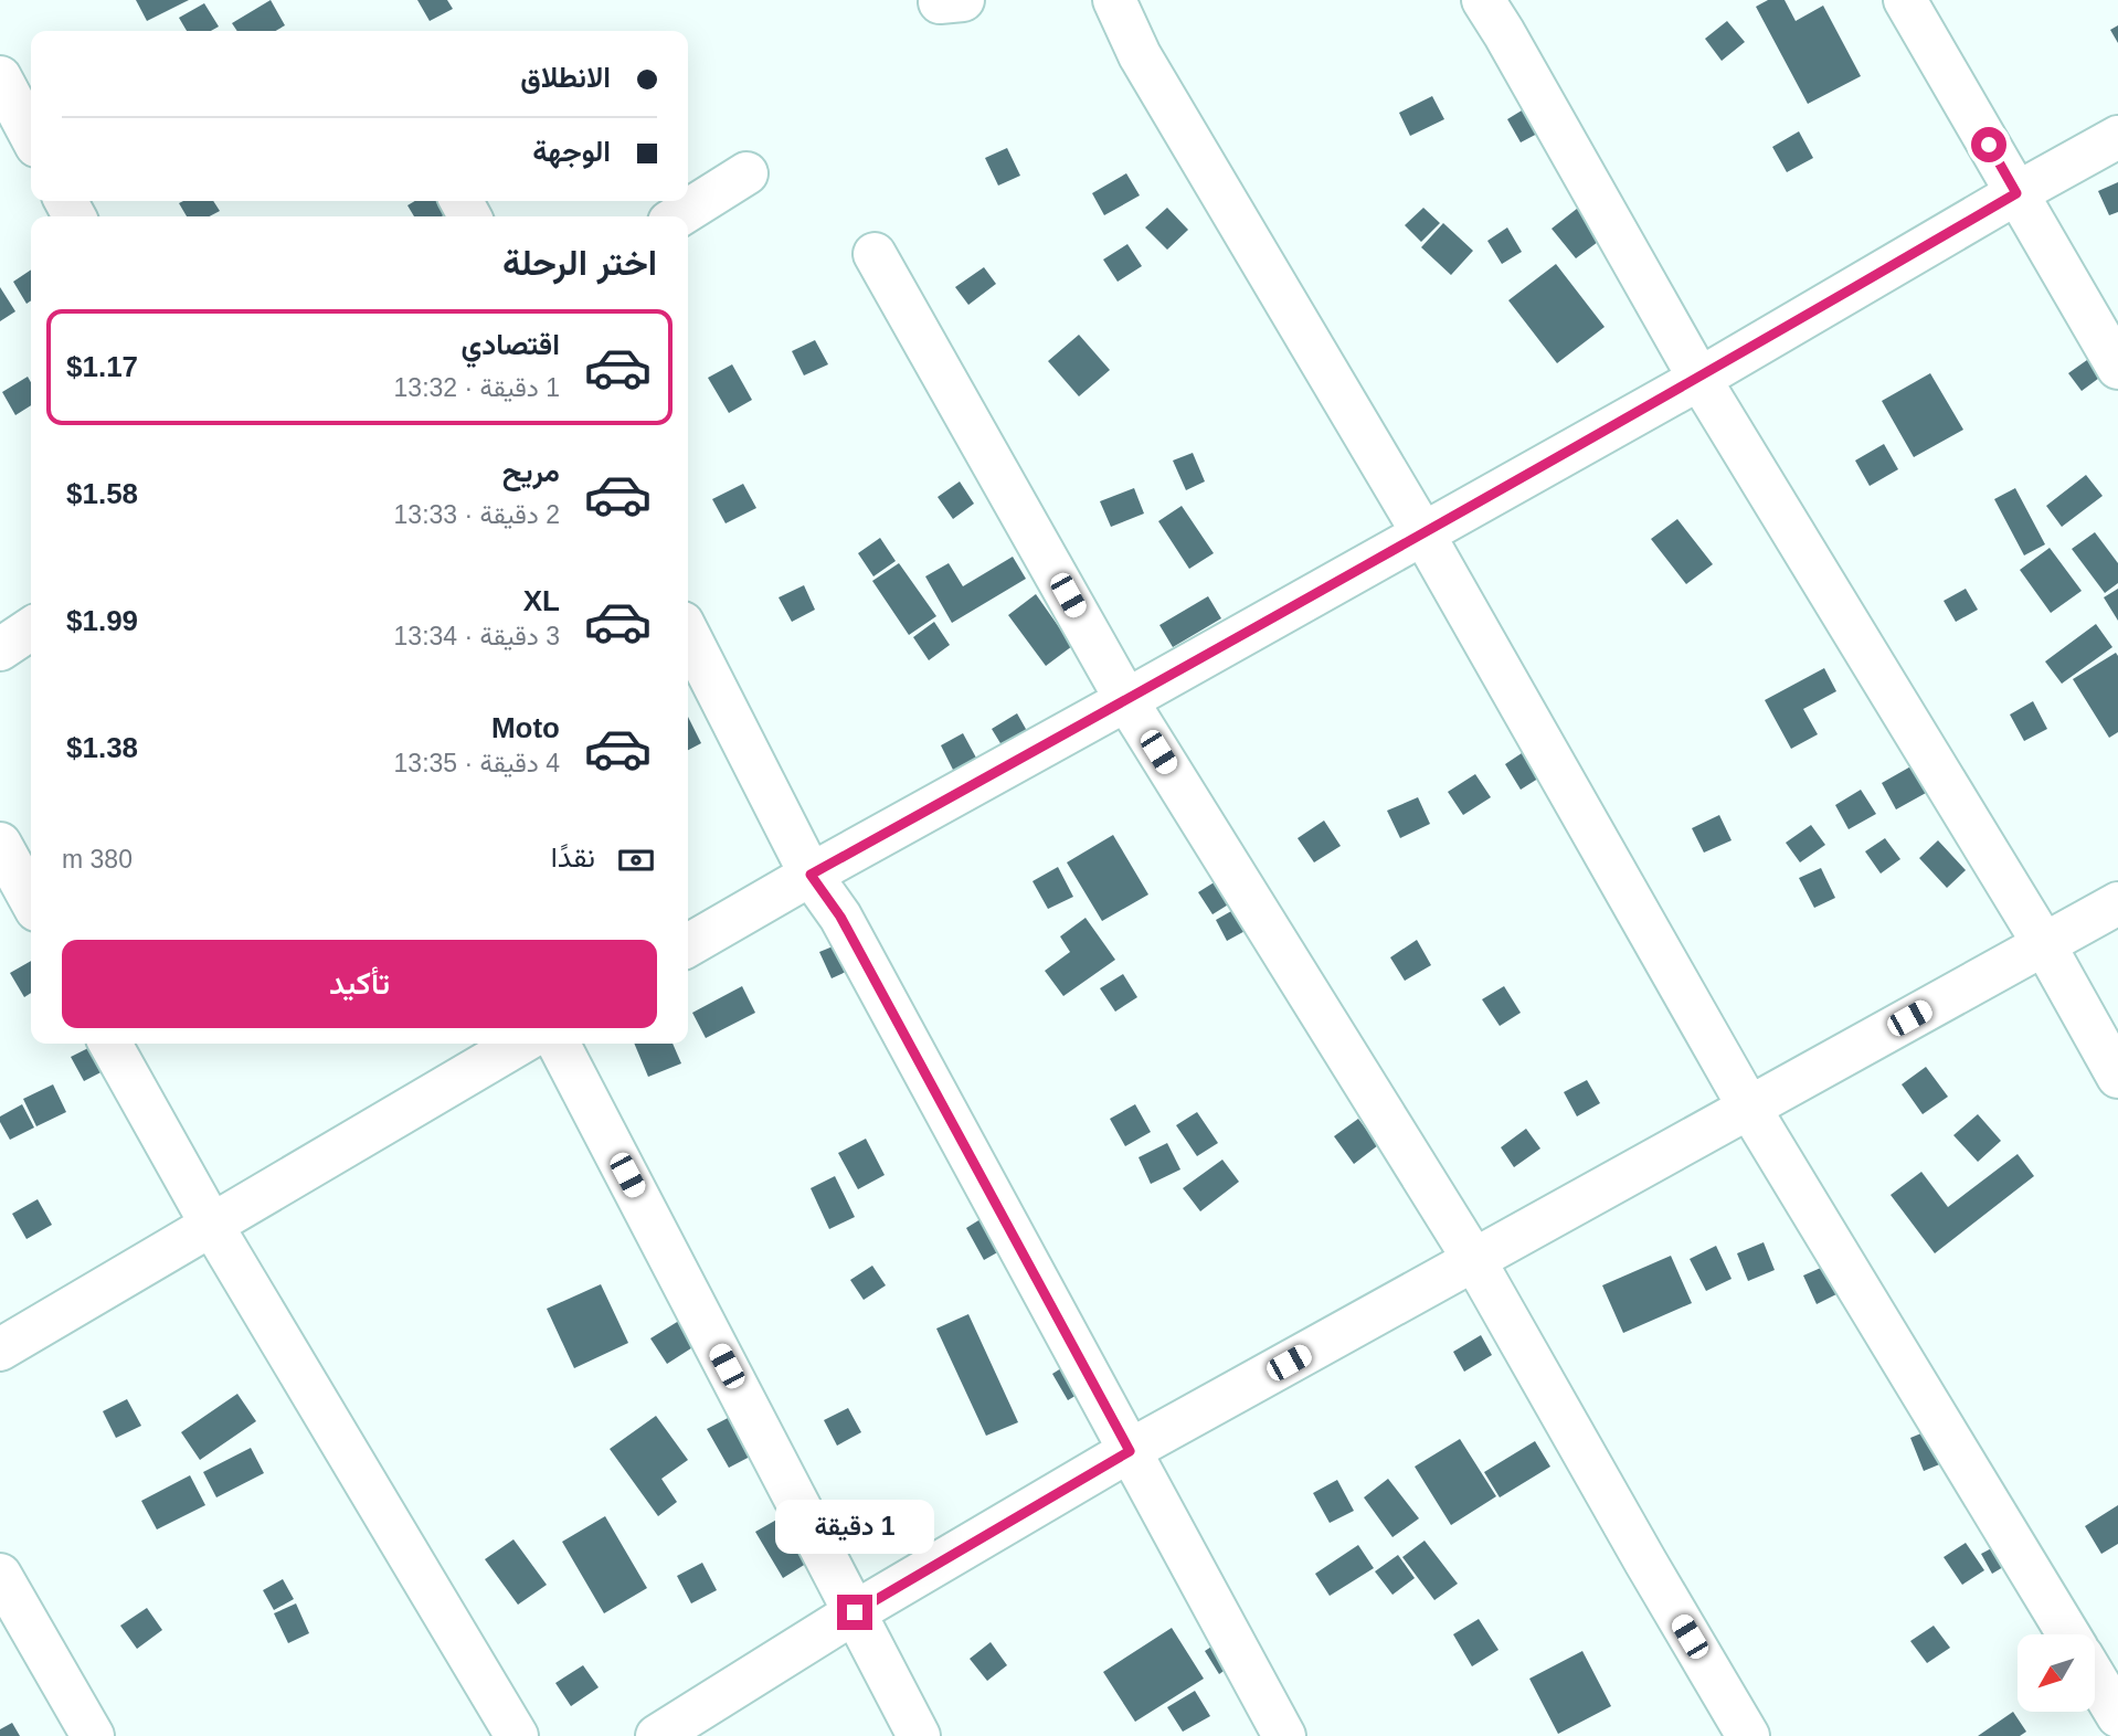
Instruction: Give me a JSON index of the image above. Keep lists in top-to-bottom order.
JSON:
{
  "north": "bottom left",
  "page": {
    "banner": ["الانطلاق", "الوجهة"],
    "heading": "اختر الرحلة",
    "list": [
      {
        "name": "اقتصادي",
        "note": "1 دقيقة · 13:32",
        "value": "$1.17"
      },
      {
        "name": "مريح",
        "note": "2 دقيقة · 13:33",
        "value": "$1.58"
      },
      {
        "name": "XL",
        "note": "3 دقيقة · 13:34",
        "value": "$1.99"
      },
      {
        "name": "Moto",
        "note": "4 دقيقة · 13:35",
        "value": "$1.38"
      }
    ],
    "pay": ["نقدًا", "380 m"],
    "buttons": "تأكيد",
    "bubble": "1 دقيقة"
  }
}
